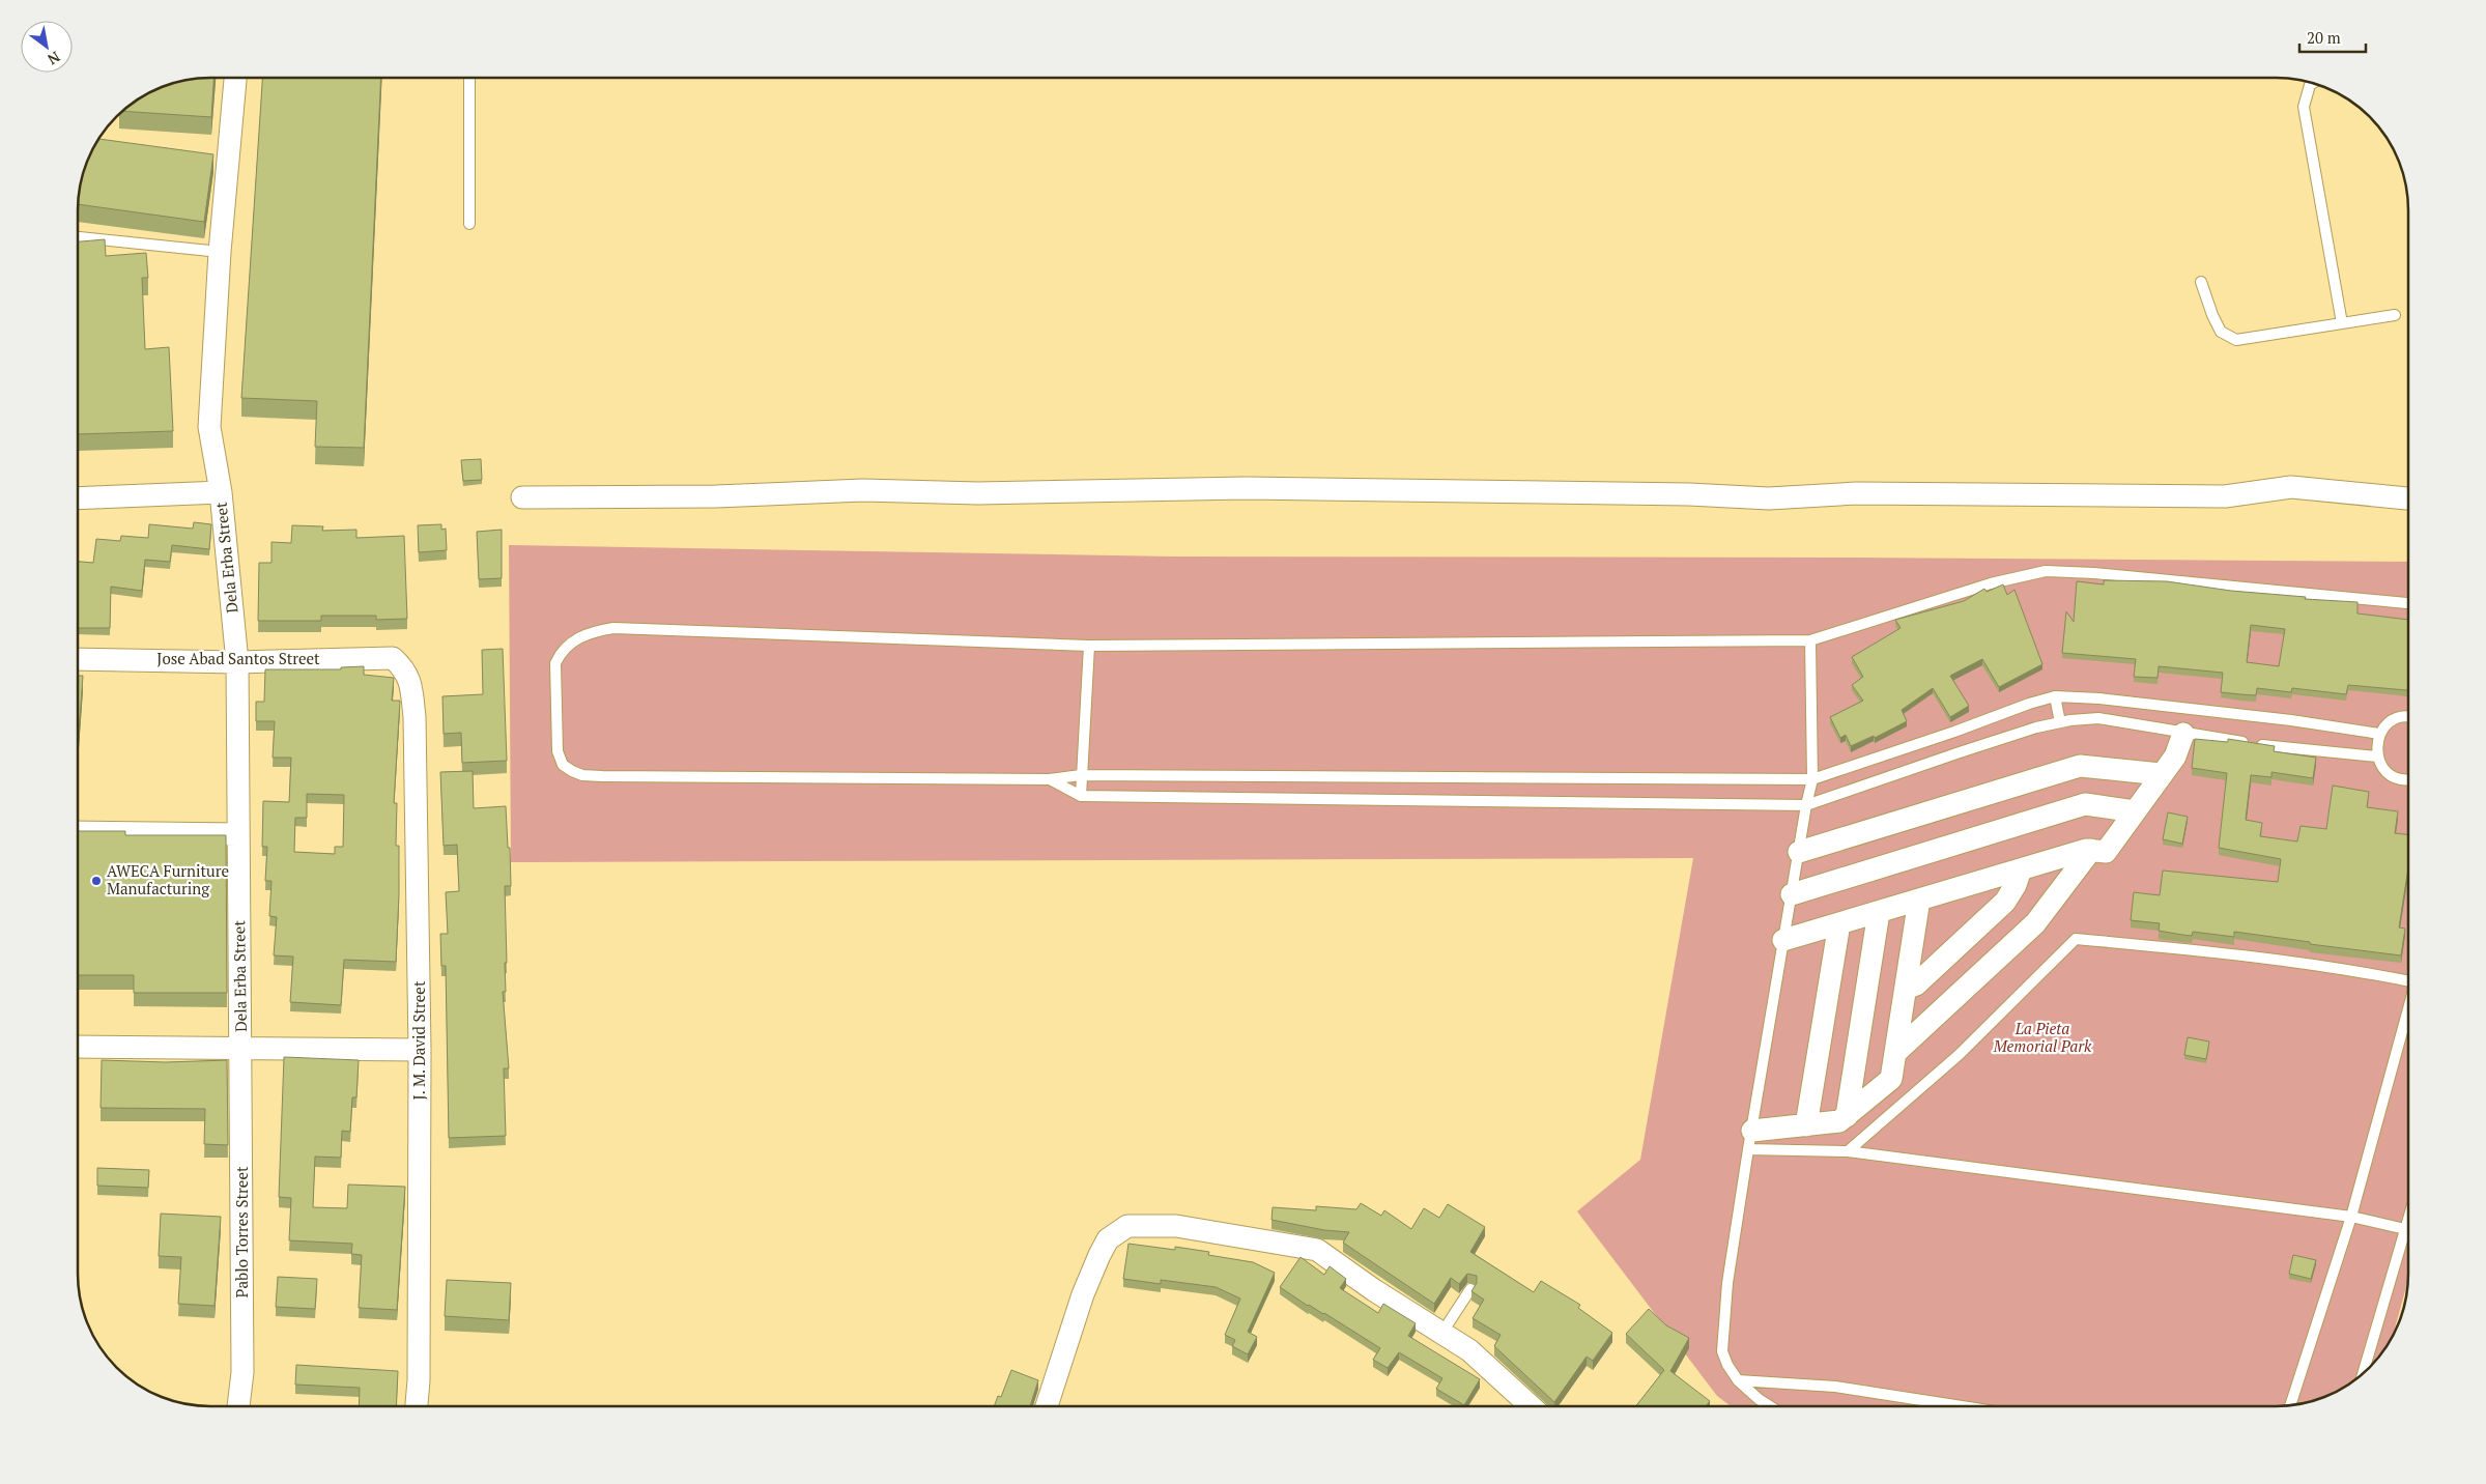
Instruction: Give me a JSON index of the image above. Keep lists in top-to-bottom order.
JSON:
{
  "streets": {
    "street": [
      "Dela Erba Street",
      "Jose Abad Santos Street",
      "J. M. David Street",
      "Pablo Torres Street"
    ]
  },
  "crossings": [
    ["Dela Erba Street", "Jose Abad Santos Street"],
    ["Dela Erba Street", "Pablo Torres Street"],
    ["Jose Abad Santos Street", "J. M. David Street"]
  ],
  "parks": ["La Pieta Memorial Park"],
  "places": ["AWECA Furniture Manufacturing"],
  "scale_bar": "20 m",
  "north": "bottom right"
}
